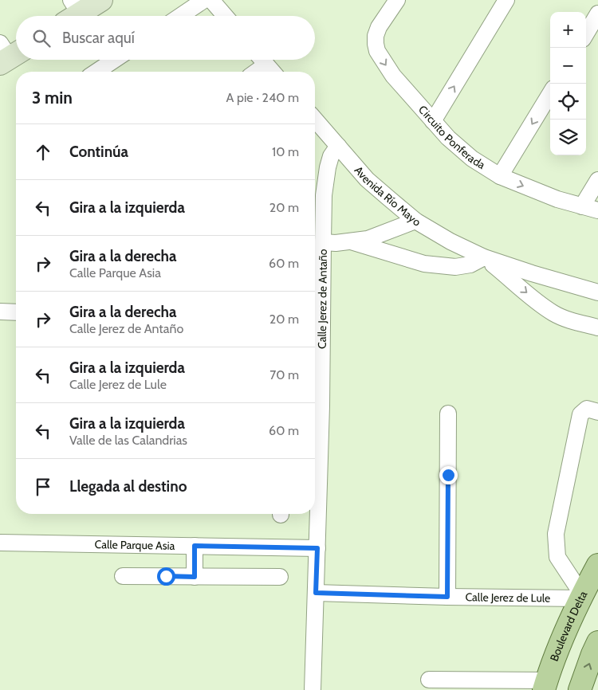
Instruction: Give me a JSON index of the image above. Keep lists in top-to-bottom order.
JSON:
{
  "streets": {
    "main road": ["Boulevard Delta"],
    "street": [
      "Circuito Ponferada",
      "Avenida Río Mayo",
      "Calle Jerez de Antaño",
      "Calle Parque Asia",
      "Calle Jerez de Lule"
    ]
  },
  "crossings": [
    ["Avenida Río Mayo", "Calle Jerez de Antaño"],
    ["Calle Jerez de Antaño", "Calle Parque Asia"],
    ["Calle Jerez de Antaño", "Calle Jerez de Lule"],
    ["Calle Jerez de Lule", "Boulevard Delta"]
  ],
  "one_way": ["Circuito Ponferada"],
  "page": {
    "map_buttons": ["+", "−"],
    "search": "Buscar aquí",
    "heading": ["3 min", "A pie · 240 m"],
    "list": [
      ["Continúa", "10 m"],
      ["Gira a la izquierda", "20 m"],
      ["Gira a la derecha", "Calle Parque Asia", "60 m"],
      ["Gira a la derecha", "Calle Jerez de Antaño", "20 m"],
      ["Gira a la izquierda", "Calle Jerez de Lule", "70 m"],
      ["Gira a la izquierda", "Valle de las Calandrias", "60 m"],
      "Llegada al destino"
    ]
  }
}
